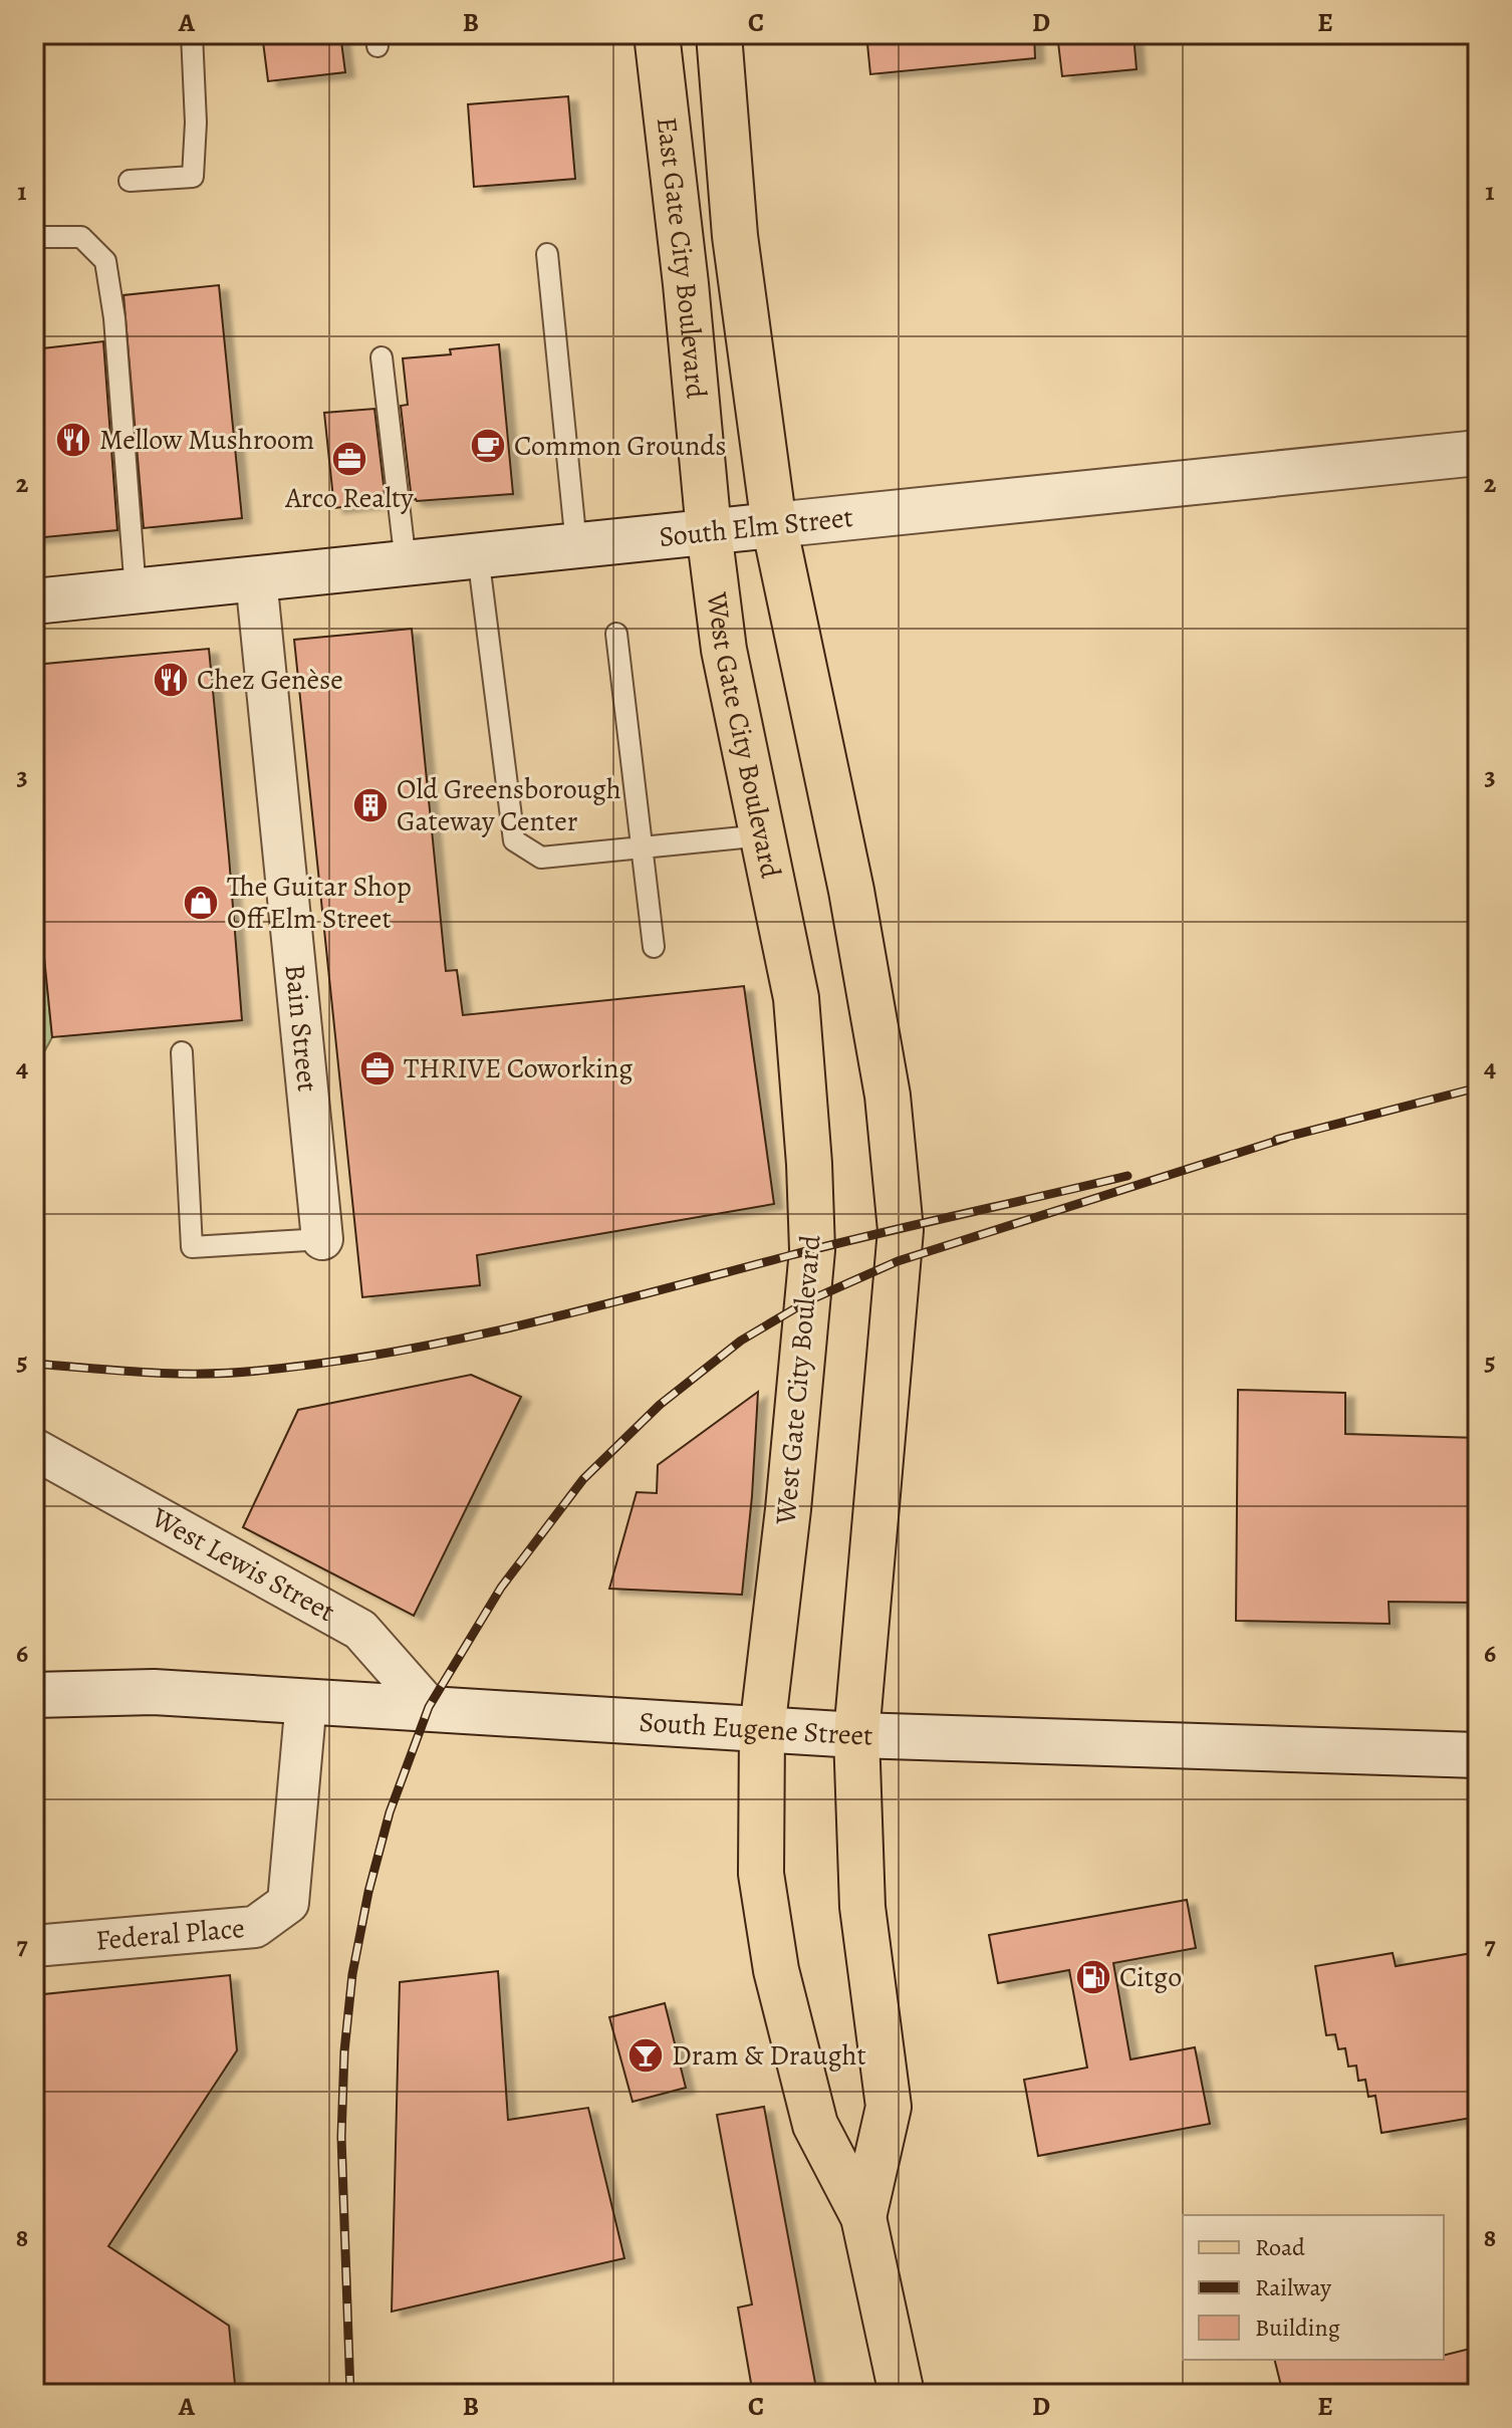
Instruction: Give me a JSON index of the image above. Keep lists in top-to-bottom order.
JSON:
{
  "streets": {
    "main road": [
      "East Gate City Boulevard",
      "South Elm Street",
      "West Gate City Boulevard",
      "South Eugene Street"
    ],
    "street": ["Bain Street", "West Lewis Street", "Federal Place"]
  },
  "crossings": [
    ["East Gate City Boulevard", "South Elm Street"],
    ["East Gate City Boulevard", "West Gate City Boulevard"],
    ["South Elm Street", "West Gate City Boulevard"],
    ["South Elm Street", "Bain Street"],
    ["West Gate City Boulevard", "South Eugene Street"],
    ["West Lewis Street", "South Eugene Street"],
    ["South Eugene Street", "Federal Place"]
  ],
  "places": {
    "restaurant": ["Mellow Mushroom", "Chez Genèse"],
    "cafe": ["Common Grounds"],
    "office": ["Arco Realty", "THRIVE Coworking"],
    "building": ["Old Greensborough Gateway Center"],
    "shop": ["The Guitar Shop Off Elm Street"],
    "fuel station": ["Citgo"],
    "bar": ["Dram & Draught"]
  },
  "legend": ["Road", "Railway", "Building"],
  "grid": {
    "columns": [
      "A",
      "B",
      "C",
      "D",
      "E"
    ],
    "rows": [
      "1",
      "2",
      "3",
      "4",
      "5",
      "6",
      "7",
      "8"
    ]
  }
}
